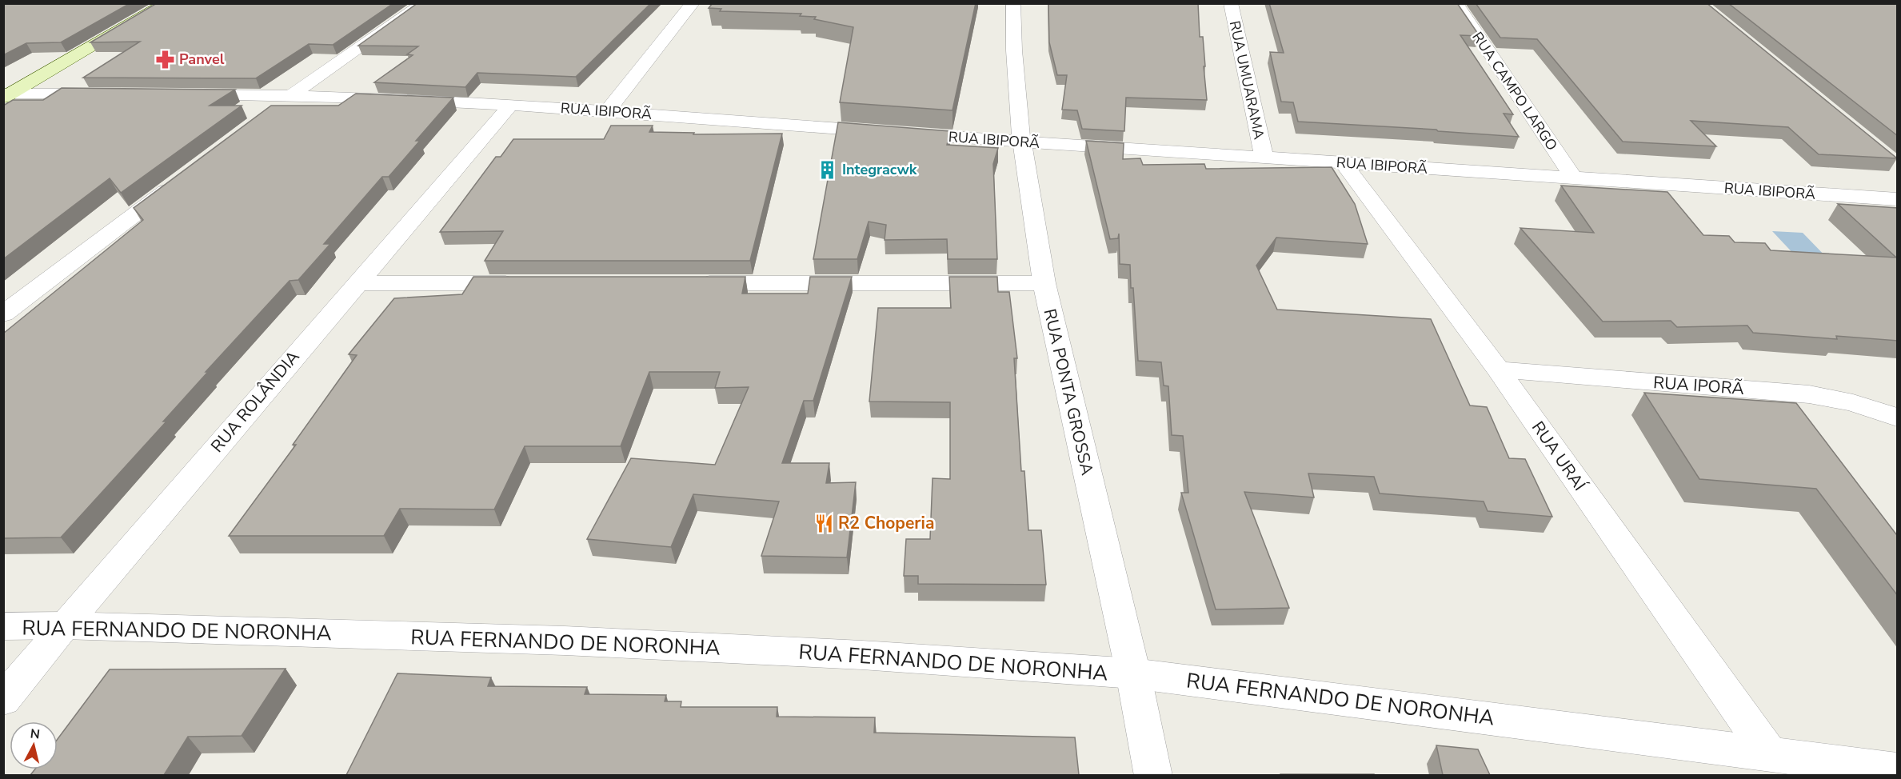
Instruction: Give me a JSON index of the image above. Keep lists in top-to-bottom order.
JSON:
{
  "streets": {
    "street": [
      "RUA UMUARAMA",
      "RUA CAMPO LARGO",
      "RUA IBIPORÃ",
      "RUA IPORÃ",
      "RUA PONTA GROSSA",
      "RUA ROLÂNDIA",
      "RUA URAÍ",
      "RUA FERNANDO DE NORONHA"
    ]
  },
  "crossings": [
    ["RUA UMUARAMA", "RUA IBIPORÃ"],
    ["RUA CAMPO LARGO", "RUA IBIPORÃ"],
    ["RUA IBIPORÃ", "RUA PONTA GROSSA"],
    ["RUA IBIPORÃ", "RUA ROLÂNDIA"],
    ["RUA IBIPORÃ", "RUA URAÍ"],
    ["RUA IPORÃ", "RUA URAÍ"],
    ["RUA PONTA GROSSA", "RUA FERNANDO DE NORONHA"],
    ["RUA ROLÂNDIA", "RUA FERNANDO DE NORONHA"],
    ["RUA URAÍ", "RUA FERNANDO DE NORONHA"]
  ],
  "places": {
    "pharmacy": ["Panvel"],
    "building": ["Integracwk"],
    "restaurant": ["R2 Choperia"]
  },
  "north": "top"
}
